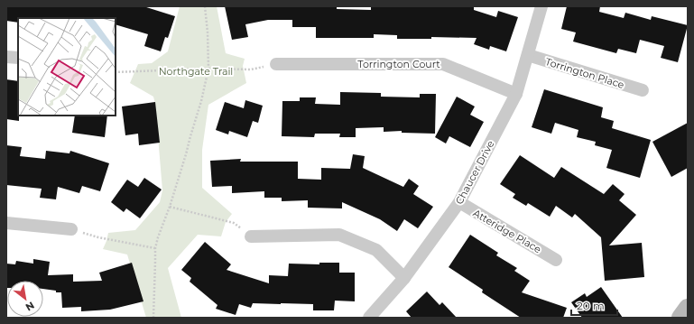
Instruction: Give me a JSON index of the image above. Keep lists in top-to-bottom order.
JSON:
{
  "streets": {
    "street": [
      "Torrington Court",
      "Torrington Place",
      "Chaucer Drive",
      "Atteridge Place"
    ]
  },
  "crossings": [
    ["Torrington Court", "Chaucer Drive"],
    ["Torrington Place", "Chaucer Drive"],
    ["Chaucer Drive", "Atteridge Place"]
  ],
  "parks": ["Northgate Trail"],
  "scale_bar": "20 m",
  "north": "bottom right"
}
